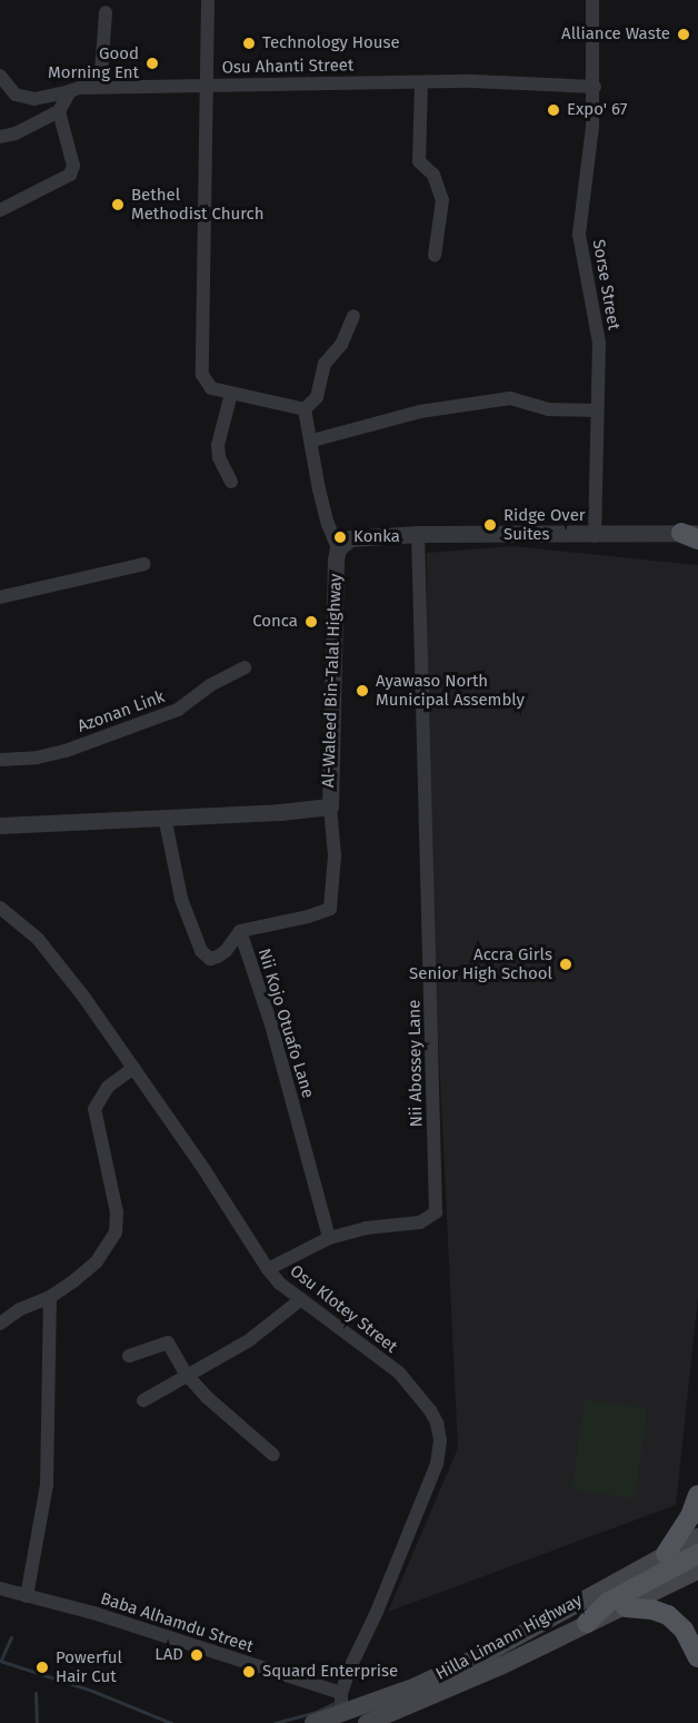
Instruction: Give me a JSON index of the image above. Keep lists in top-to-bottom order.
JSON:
{
  "streets": {
    "main road": ["Hilla Limann Highway"],
    "street": [
      "Osu Ahanti Street",
      "Sorse Street",
      "Al-Waleed Bin-Talal Highway",
      "Azonan Link",
      "Nii Kojo Otuafo Lane",
      "Nii Abossey Lane",
      "Osu Klotey Street",
      "Baba Alhamdu Street"
    ]
  },
  "crossings": [
    ["Osu Ahanti Street", "Sorse Street"],
    ["Al-Waleed Bin-Talal Highway", "Nii Kojo Otuafo Lane"],
    ["Nii Kojo Otuafo Lane", "Nii Abossey Lane"],
    ["Nii Abossey Lane", "Osu Klotey Street"],
    ["Osu Klotey Street", "Baba Alhamdu Street"],
    ["Osu Klotey Street", "Hilla Limann Highway"]
  ],
  "places": [
    "Alliance Waste",
    "Technology House",
    "Good Morning Ent",
    "Expo' 67",
    "Bethel Methodist Church",
    "Ridge Over Suites",
    "Konka",
    "Conca",
    "Ayawaso North Municipal Assembly",
    "Accra Girls Senior High School",
    "LAD",
    "Powerful Hair Cut",
    "Squard Enterprise"
  ]
}
